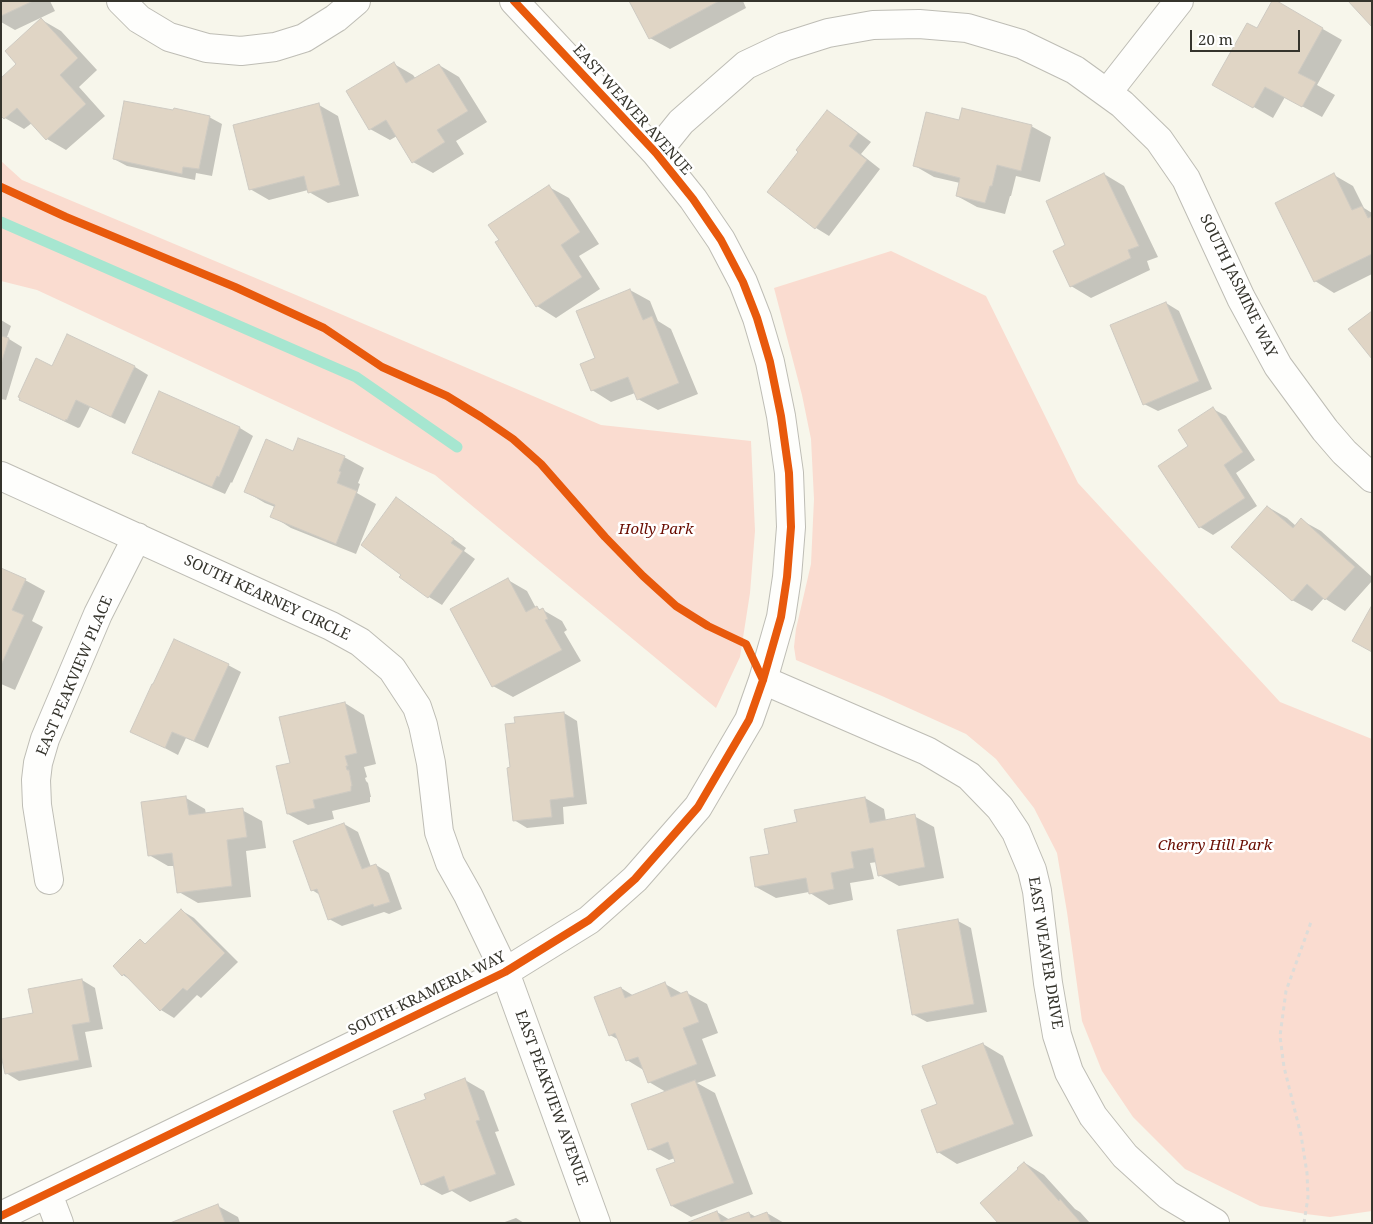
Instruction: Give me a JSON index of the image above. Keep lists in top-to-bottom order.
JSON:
{
  "streets": {
    "street": [
      "EAST WEAVER AVENUE",
      "SOUTH JASMINE WAY",
      "SOUTH KEARNEY CIRCLE",
      "EAST PEAKVIEW PLACE",
      "EAST WEAVER DRIVE",
      "SOUTH KRAMERIA WAY",
      "EAST PEAKVIEW AVENUE"
    ]
  },
  "crossings": [
    ["EAST WEAVER AVENUE", "SOUTH JASMINE WAY"],
    ["EAST WEAVER AVENUE", "EAST WEAVER DRIVE"],
    ["EAST WEAVER AVENUE", "SOUTH KRAMERIA WAY"],
    ["SOUTH KEARNEY CIRCLE", "EAST PEAKVIEW PLACE"],
    ["SOUTH KEARNEY CIRCLE", "SOUTH KRAMERIA WAY"],
    ["SOUTH KEARNEY CIRCLE", "EAST PEAKVIEW AVENUE"],
    ["EAST WEAVER DRIVE", "SOUTH KRAMERIA WAY"],
    ["SOUTH KRAMERIA WAY", "EAST PEAKVIEW AVENUE"]
  ],
  "parks": ["Holly Park", "Cherry Hill Park"],
  "scale_bar": "20 m"
}
